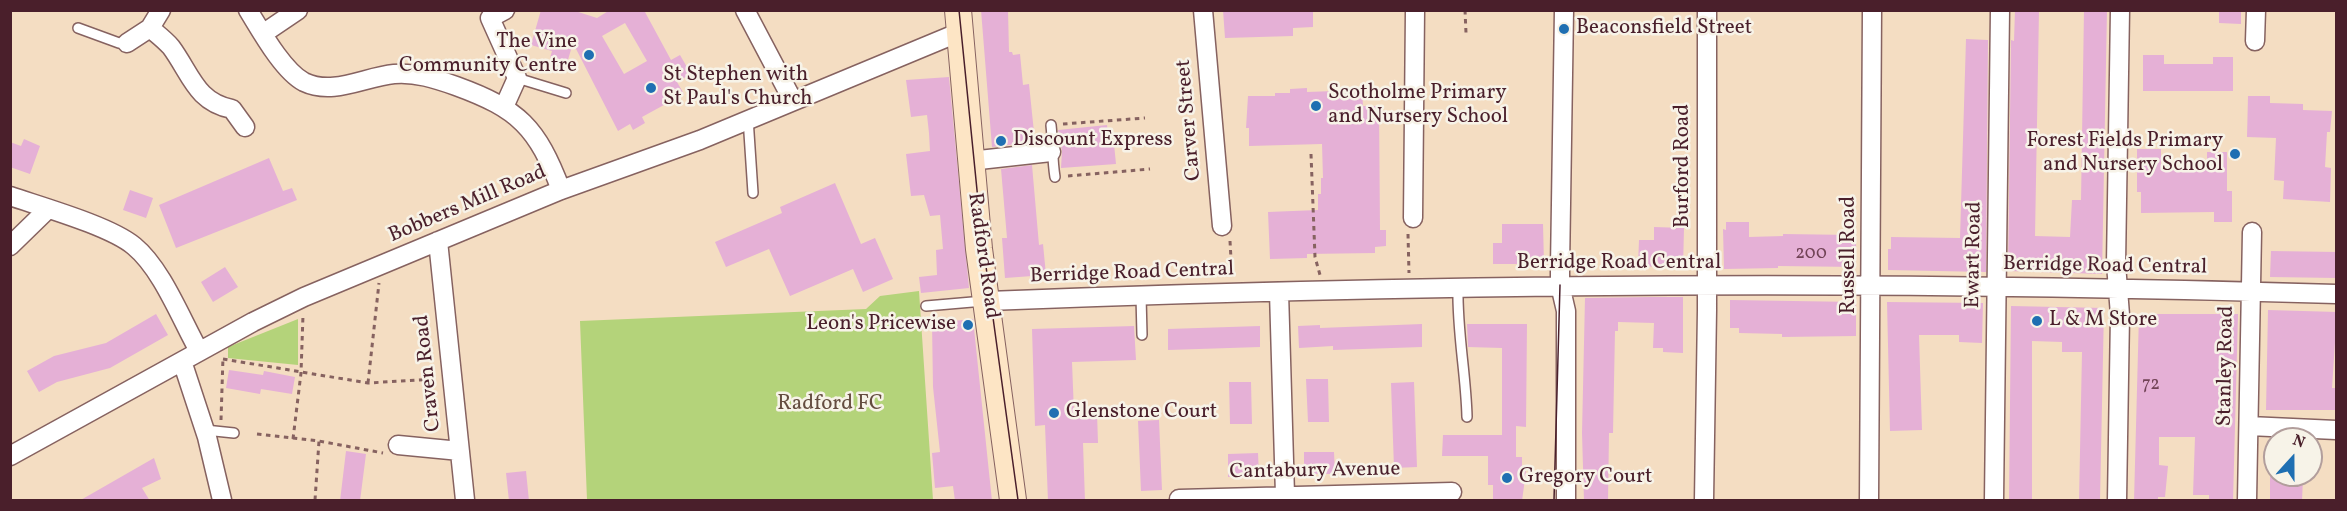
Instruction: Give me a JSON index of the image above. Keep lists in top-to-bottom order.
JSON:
{
  "streets": {
    "street": [
      "Carver Street",
      "Burford Road",
      "Bobbers Mill Road",
      "Russell Road",
      "Ewart Road",
      "Radford Road",
      "Berridge Road Central",
      "Stanley Road",
      "Craven Road",
      "Cantabury Avenue"
    ]
  },
  "crossings": [
    ["Burford Road", "Berridge Road Central"],
    ["Bobbers Mill Road", "Radford Road"],
    ["Bobbers Mill Road", "Craven Road"],
    ["Russell Road", "Berridge Road Central"],
    ["Ewart Road", "Berridge Road Central"],
    ["Radford Road", "Berridge Road Central"],
    ["Berridge Road Central", "Stanley Road"]
  ],
  "parks": ["Radford FC"],
  "places": [
    "Beaconsfield Street",
    "The Vine Community Centre",
    "St Stephen with St Paul's Church",
    "Scotholme Primary and Nursery School",
    "Discount Express",
    "Forest Fields Primary and Nursery School",
    "L & M Store",
    "Leon's Pricewise",
    "Glenstone Court",
    "Gregory Court"
  ],
  "house_numbers": ["200", "72"],
  "north": "top"
}
